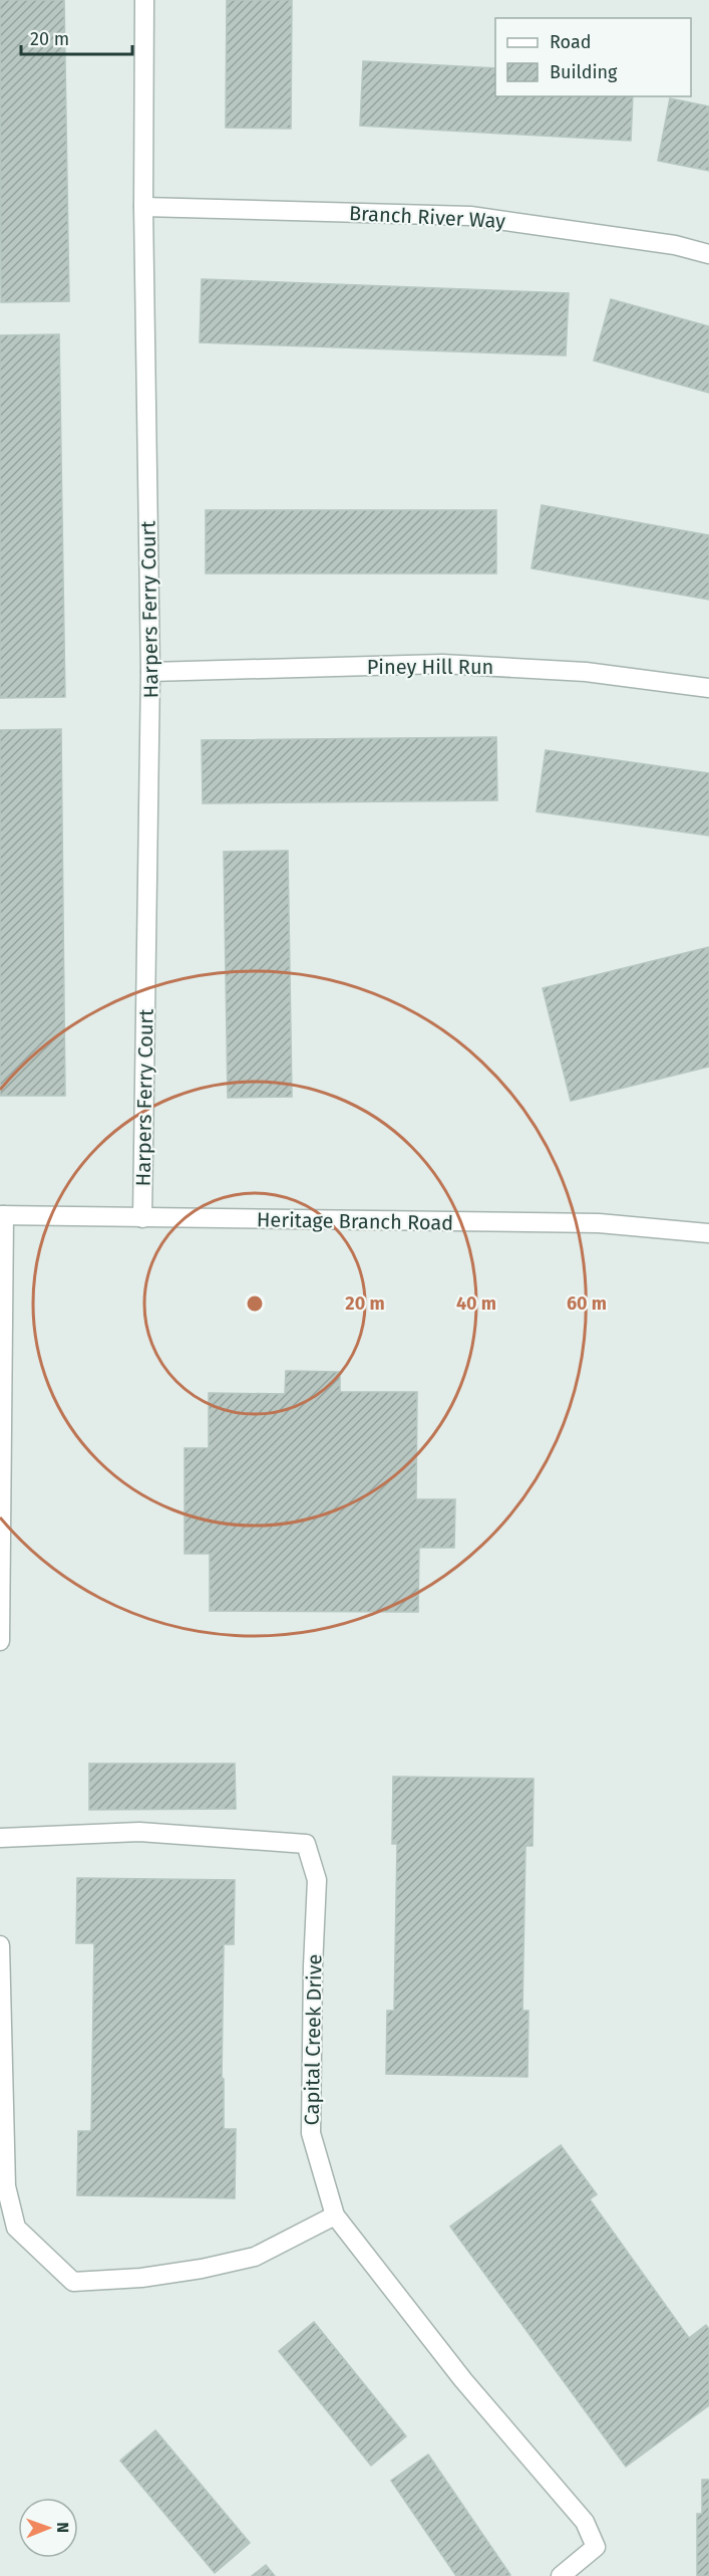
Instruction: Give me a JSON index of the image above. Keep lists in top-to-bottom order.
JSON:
{
  "streets": {
    "street": [
      "Branch River Way",
      "Harpers Ferry Court",
      "Piney Hill Run",
      "Heritage Branch Road",
      "Capital Creek Drive"
    ]
  },
  "crossings": [
    ["Branch River Way", "Harpers Ferry Court"],
    ["Harpers Ferry Court", "Piney Hill Run"],
    ["Harpers Ferry Court", "Heritage Branch Road"]
  ],
  "legend": ["Road", "Building"],
  "scale_bar": "20 m",
  "north": "right",
  "rings": ["20 m", "40 m", "60 m"]
}
